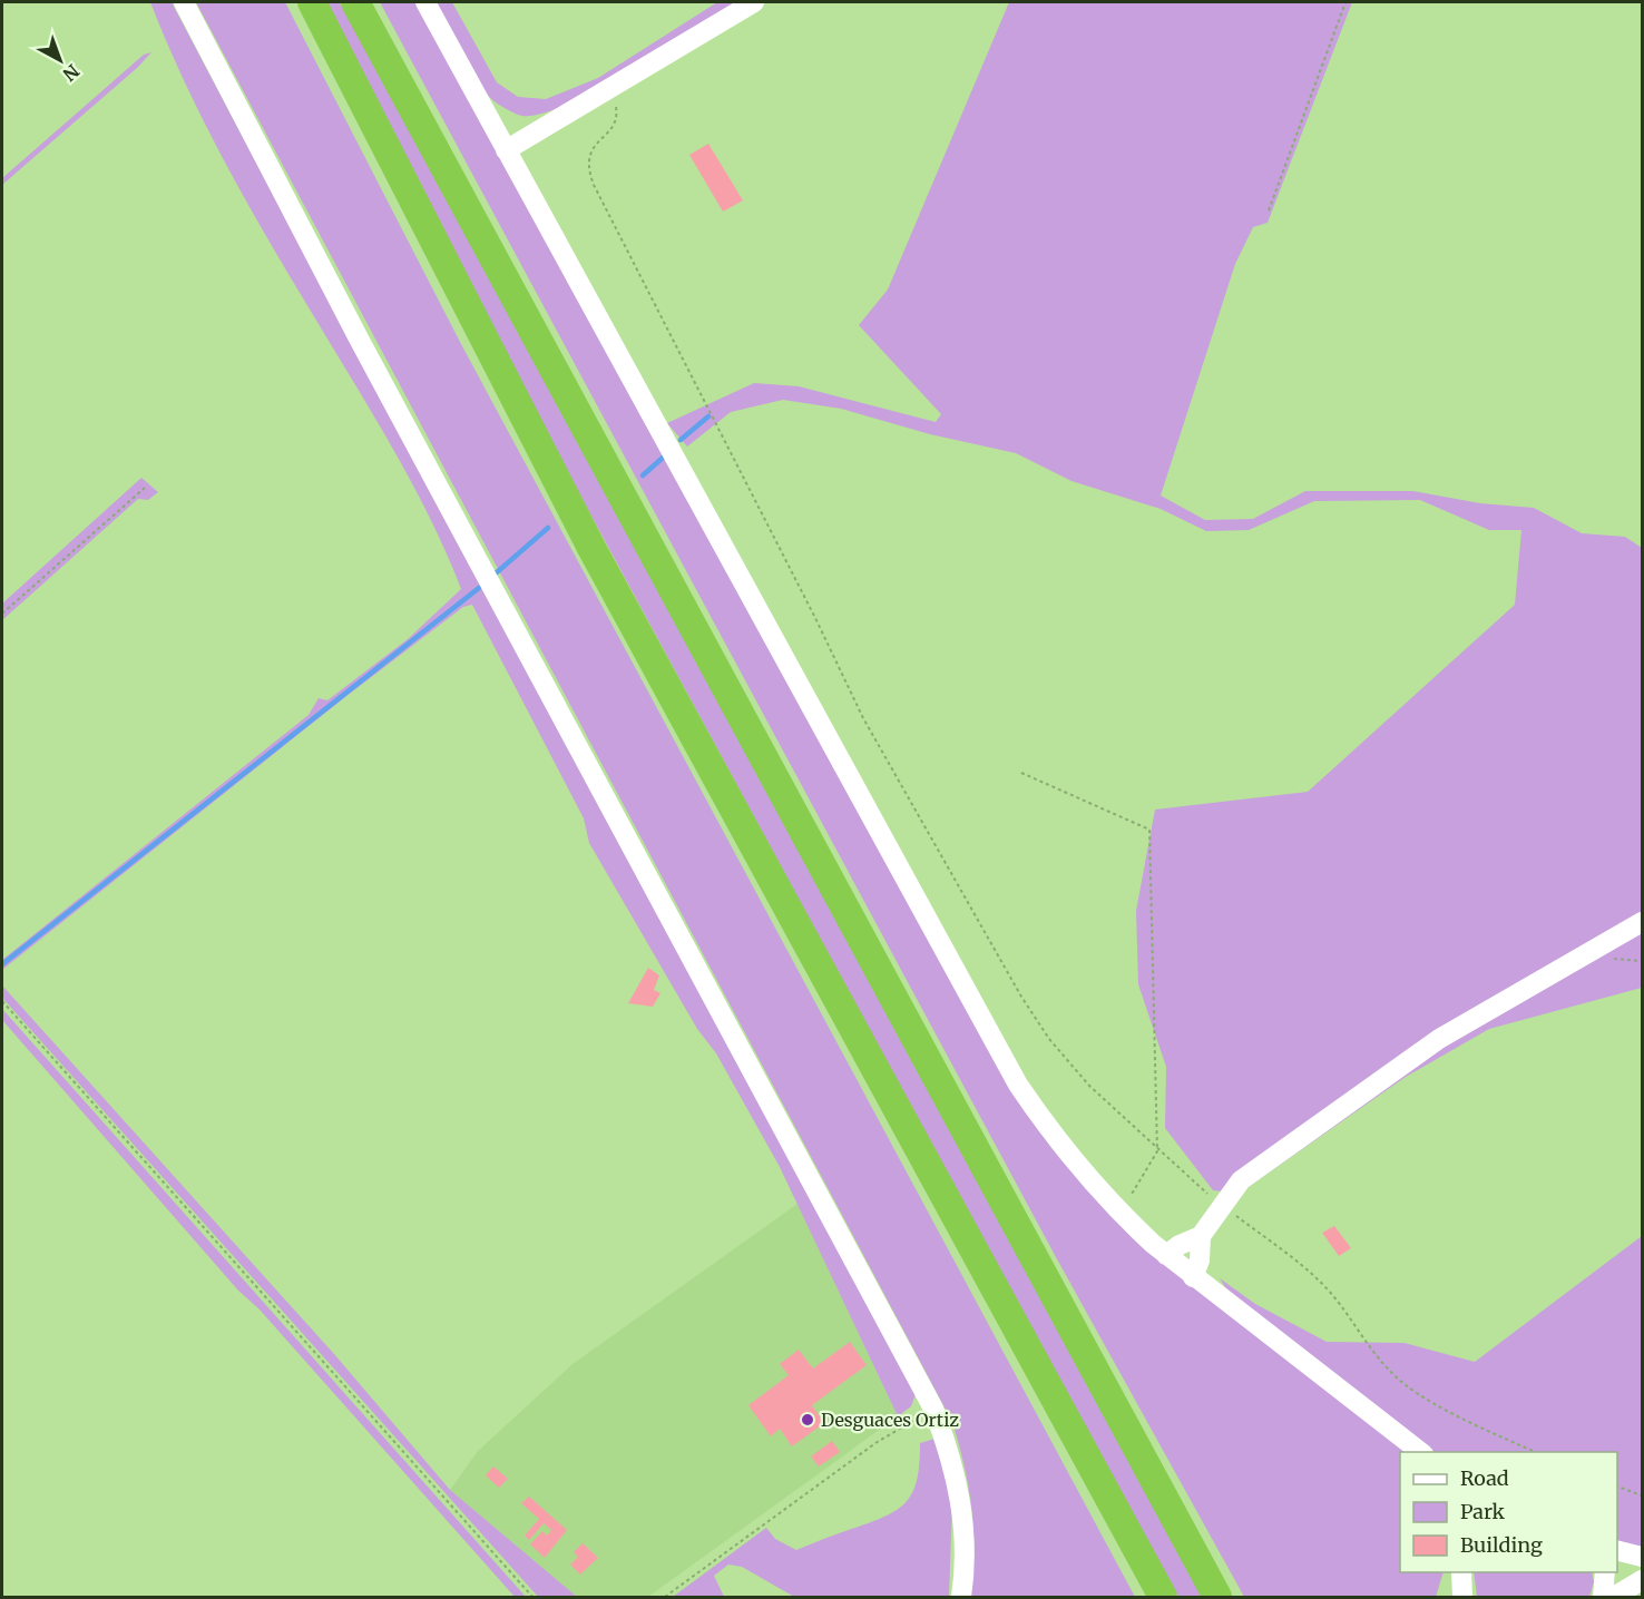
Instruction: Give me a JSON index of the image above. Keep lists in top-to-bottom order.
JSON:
{
  "places": ["Desguaces Ortiz"],
  "legend": ["Road", "Park", "Building"],
  "north": "bottom right"
}
